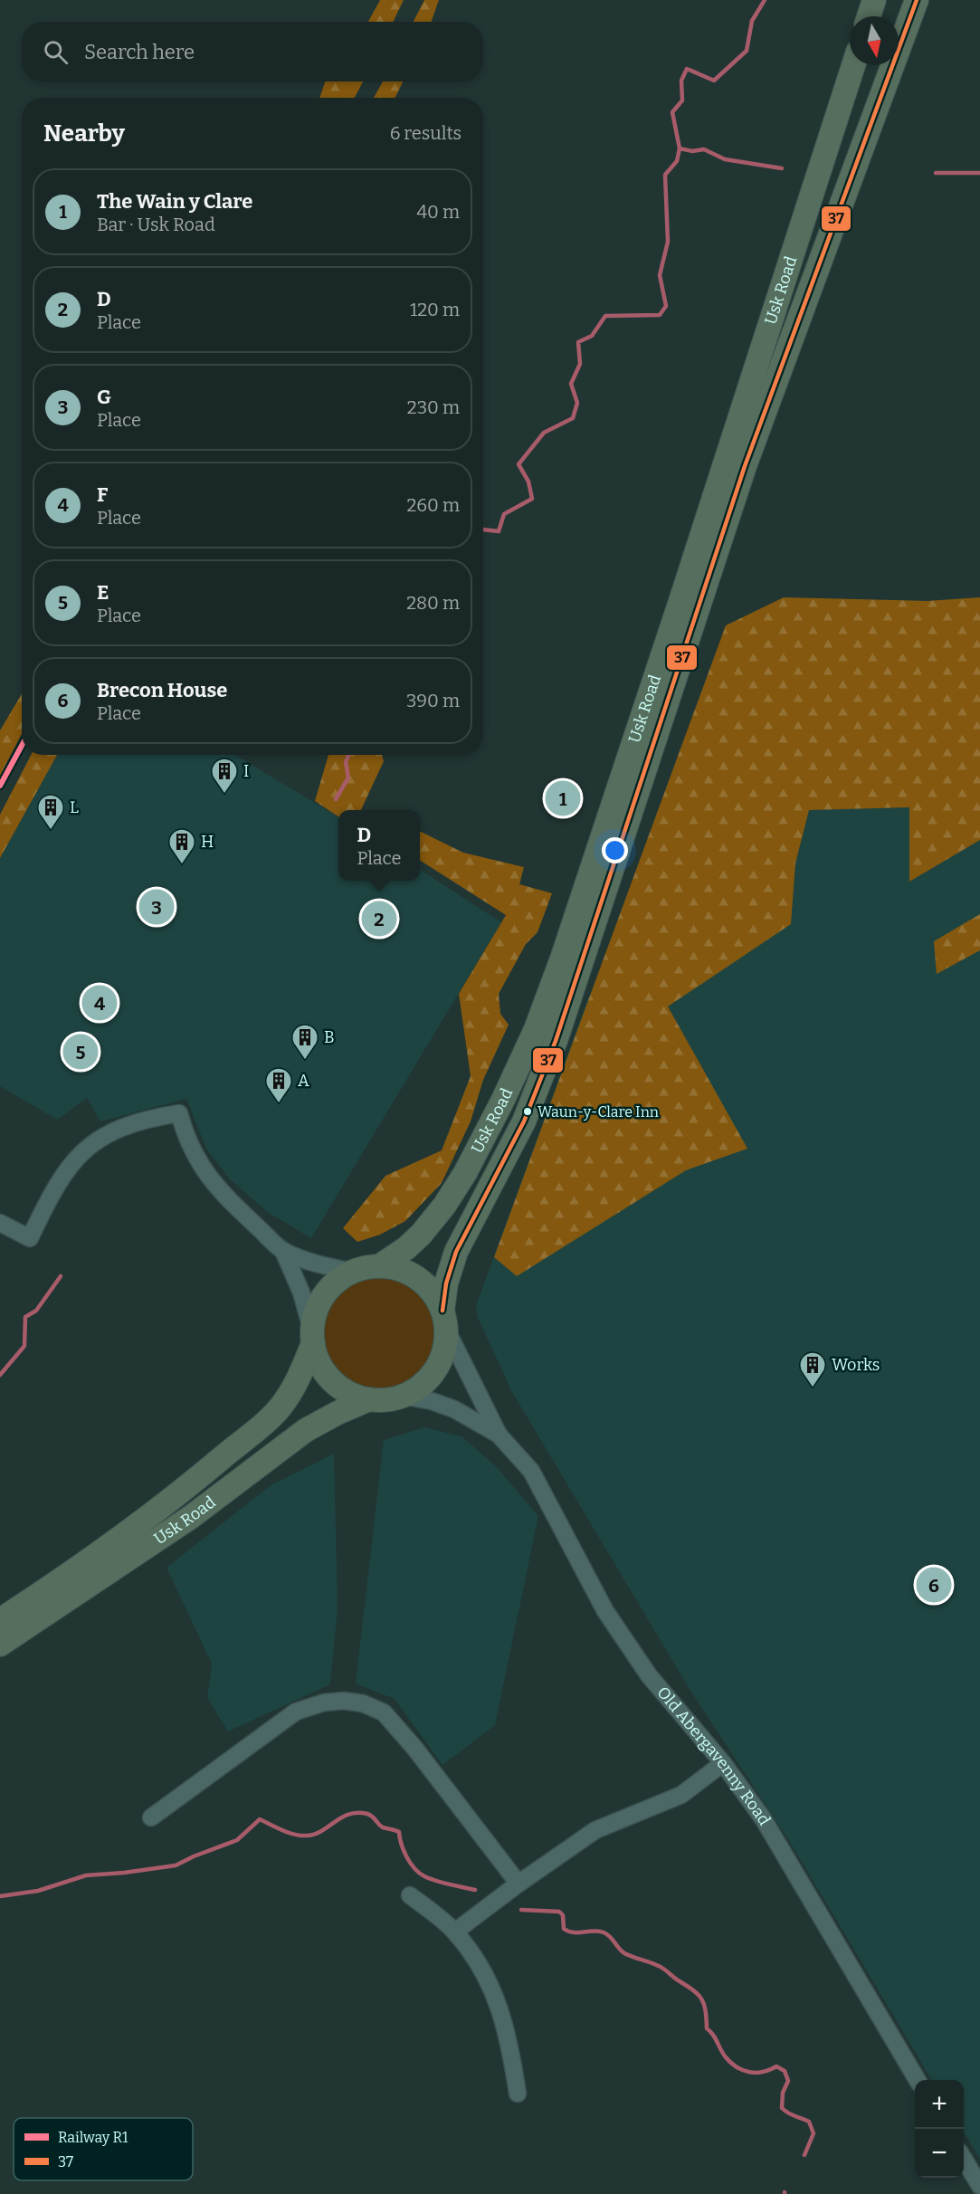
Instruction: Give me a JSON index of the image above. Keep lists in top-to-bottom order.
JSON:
{
  "streets": {
    "highway": ["Usk Road"],
    "street": ["Old Abergavenny Road"]
  },
  "places": {
    "building": [
      "I",
      "L",
      "H",
      "B",
      "A",
      "Works"
    ],
    "other": ["Waun-y-Clare Inn"]
  },
  "lines": ["transit line 37", "rail line R1"],
  "legend": ["Railway R1", "37"],
  "north": "bottom",
  "page": {
    "search": "Search here",
    "heading": ["Nearby", "6 results"],
    "list": [
      {
        "mark": "1",
        "name": "The Wain y Clare",
        "note": "Bar · Usk Road",
        "value": "40 m"
      },
      {
        "mark": "2",
        "name": "D",
        "note": "Place",
        "value": "120 m"
      },
      {
        "mark": "3",
        "name": "G",
        "note": "Place",
        "value": "230 m"
      },
      {
        "mark": "4",
        "name": "F",
        "note": "Place",
        "value": "260 m"
      },
      {
        "mark": "5",
        "name": "E",
        "note": "Place",
        "value": "280 m"
      },
      {
        "mark": "6",
        "name": "Brecon House",
        "note": "Place",
        "value": "390 m"
      }
    ],
    "pins": [
      "1",
      "3",
      "2",
      "4",
      "5",
      "6"
    ],
    "popup": ["D", "Place"],
    "map_buttons": ["+", "−"]
  }
}
